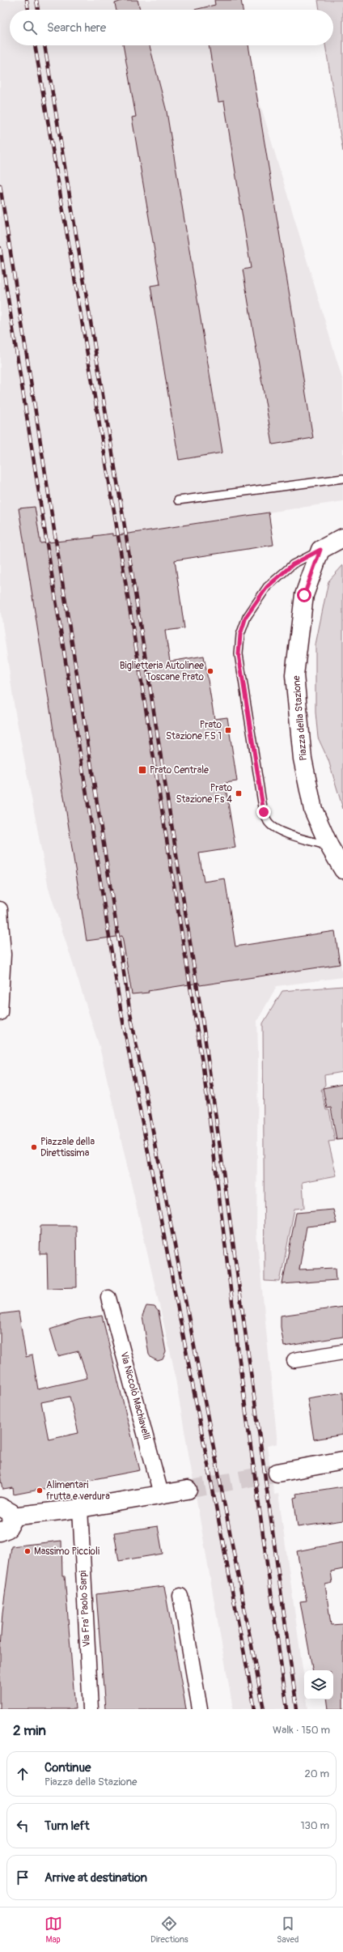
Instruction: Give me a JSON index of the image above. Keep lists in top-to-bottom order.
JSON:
{
  "streets": {
    "street": ["Piazza della Stazione", "Via Niccolò Machiavelli", "Via Fra' Paolo Sarpi"]
  },
  "places": {
    "other": [
      "Biglietteria Autolinee Toscane Prato",
      "Piazzale della Direttissima",
      "Alimentari frutta e verdura",
      "Massimo Piccioli"
    ],
    "transit": ["Prato Stazione FS 1", "Prato Centrale", "Prato Stazione Fs 4"]
  },
  "page": {
    "search": "Search here",
    "heading": ["2 min", "Walk · 150 m"],
    "list": [
      ["Continue", "Piazza della Stazione", "20 m"],
      ["Turn left", "130 m"],
      "Arrive at destination"
    ],
    "nav": ["Map", "Directions", "Saved"]
  }
}
